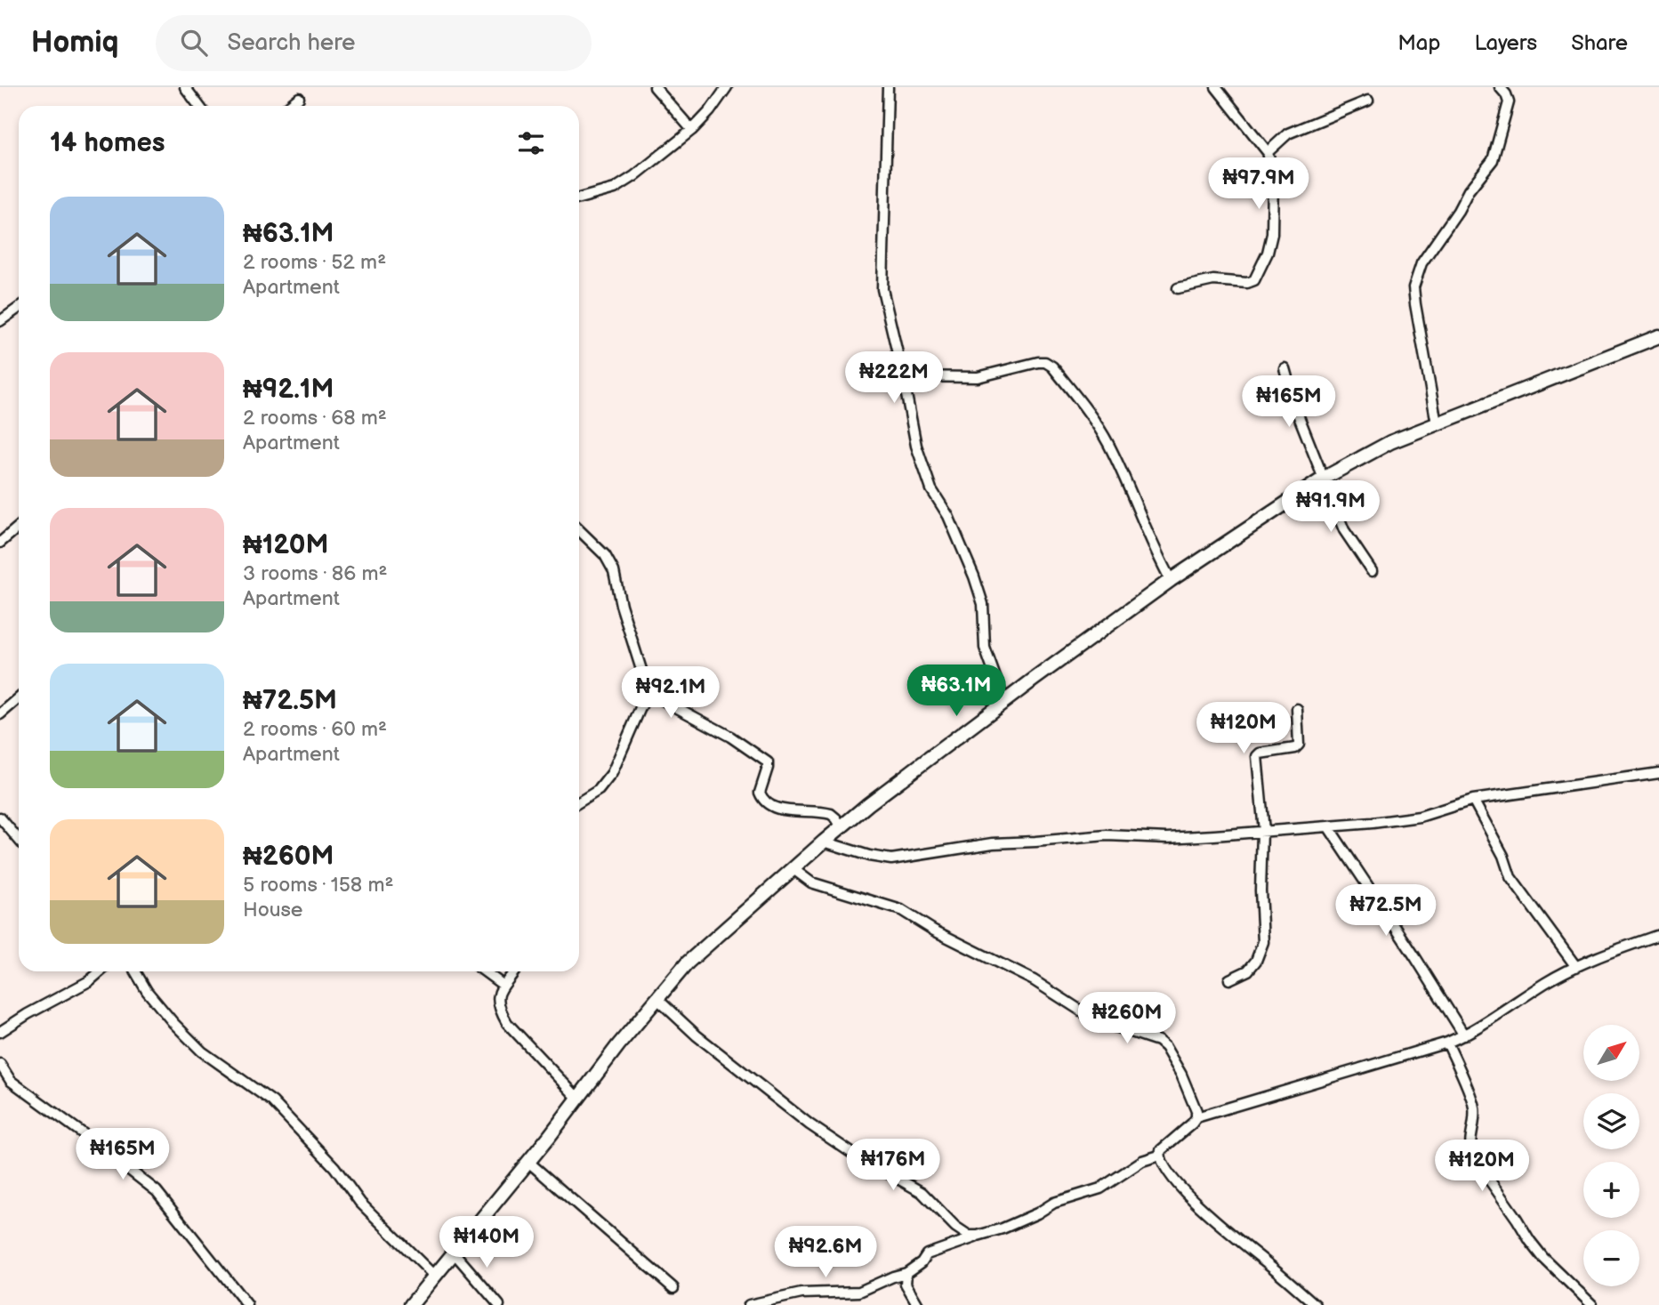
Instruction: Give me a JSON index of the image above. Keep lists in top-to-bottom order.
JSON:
{
  "north": "top right",
  "page": {
    "header": "Homiq",
    "search": "Search here",
    "nav": ["Map", "Layers", "Share"],
    "heading": "14 homes",
    "price": [
      "₦97.9M",
      "₦222M",
      "₦165M",
      "₦91.9M",
      "₦63.1M",
      "₦92.1M",
      "₦120M",
      "₦72.5M",
      "₦260M",
      "₦165M",
      "₦176M",
      "₦120M",
      "₦140M",
      "₦92.6M"
    ],
    "list": [
      {
        "name": "₦63.1M",
        "note": "2 rooms · 52 m² · Apartment"
      },
      {
        "name": "₦92.1M",
        "note": "2 rooms · 68 m² · Apartment"
      },
      {
        "name": "₦120M",
        "note": "3 rooms · 86 m² · Apartment"
      },
      {
        "name": "₦72.5M",
        "note": "2 rooms · 60 m² · Apartment"
      },
      {
        "name": "₦260M",
        "note": "5 rooms · 158 m² · House"
      }
    ],
    "map_buttons": ["+", "−"]
  }
}
